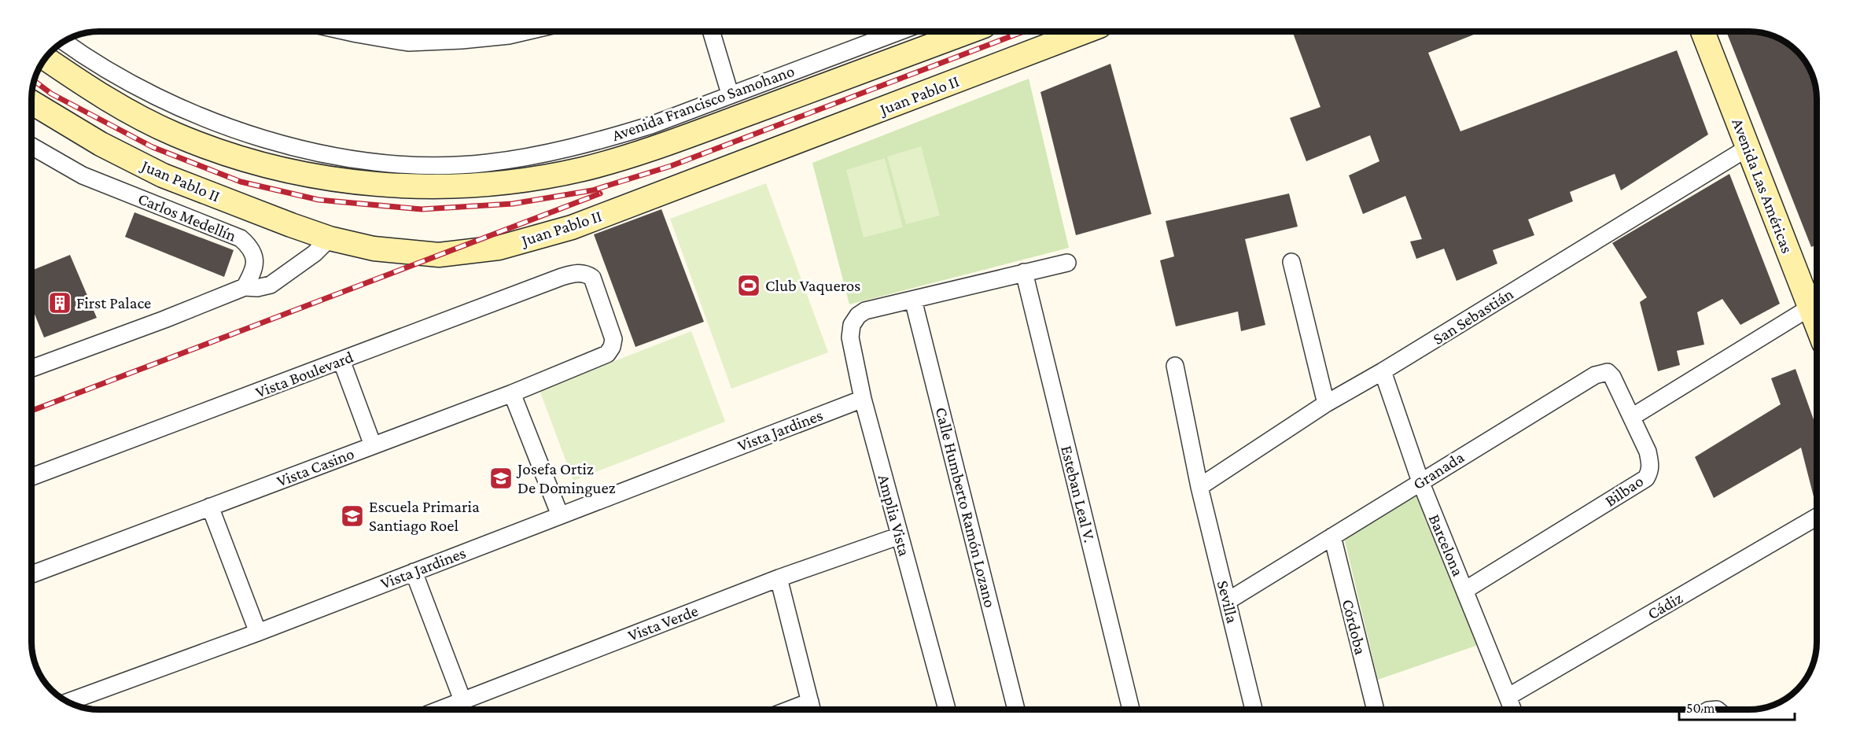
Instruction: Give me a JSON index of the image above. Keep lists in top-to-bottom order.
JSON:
{
  "streets": {
    "main road": ["Juan Pablo II", "Avenida Las Américas"],
    "street": [
      "Avenida Francisco Samohano",
      "Carlos Medellín",
      "San Sebastián",
      "Vista Boulevard",
      "Vista Jardines",
      "Vista Casino",
      "Granada",
      "Bilbao",
      "Esteban Leal V.",
      "Calle Humberto Ramón Lozano",
      "Amplia Vista",
      "Barcelona",
      "Sevilla",
      "Cádiz",
      "Vista Verde",
      "Córdoba"
    ]
  },
  "crossings": [
    ["Avenida Las Américas", "San Sebastián"],
    ["San Sebastián", "Barcelona"],
    ["San Sebastián", "Sevilla"],
    ["Vista Boulevard", "Vista Casino"],
    ["Vista Jardines", "Amplia Vista"],
    ["Granada", "Bilbao"],
    ["Granada", "Barcelona"],
    ["Granada", "Sevilla"],
    ["Granada", "Córdoba"],
    ["Bilbao", "Barcelona"],
    ["Calle Humberto Ramón Lozano", "Amplia Vista"],
    ["Amplia Vista", "Vista Verde"],
    ["Barcelona", "Cádiz"]
  ],
  "places": {
    "sports": ["Club Vaqueros"],
    "building": ["First Palace"],
    "school or university": ["Josefa Ortiz De Dominguez", "Escuela Primaria Santiago Roel"]
  },
  "scale_bar": "50 m"
}
